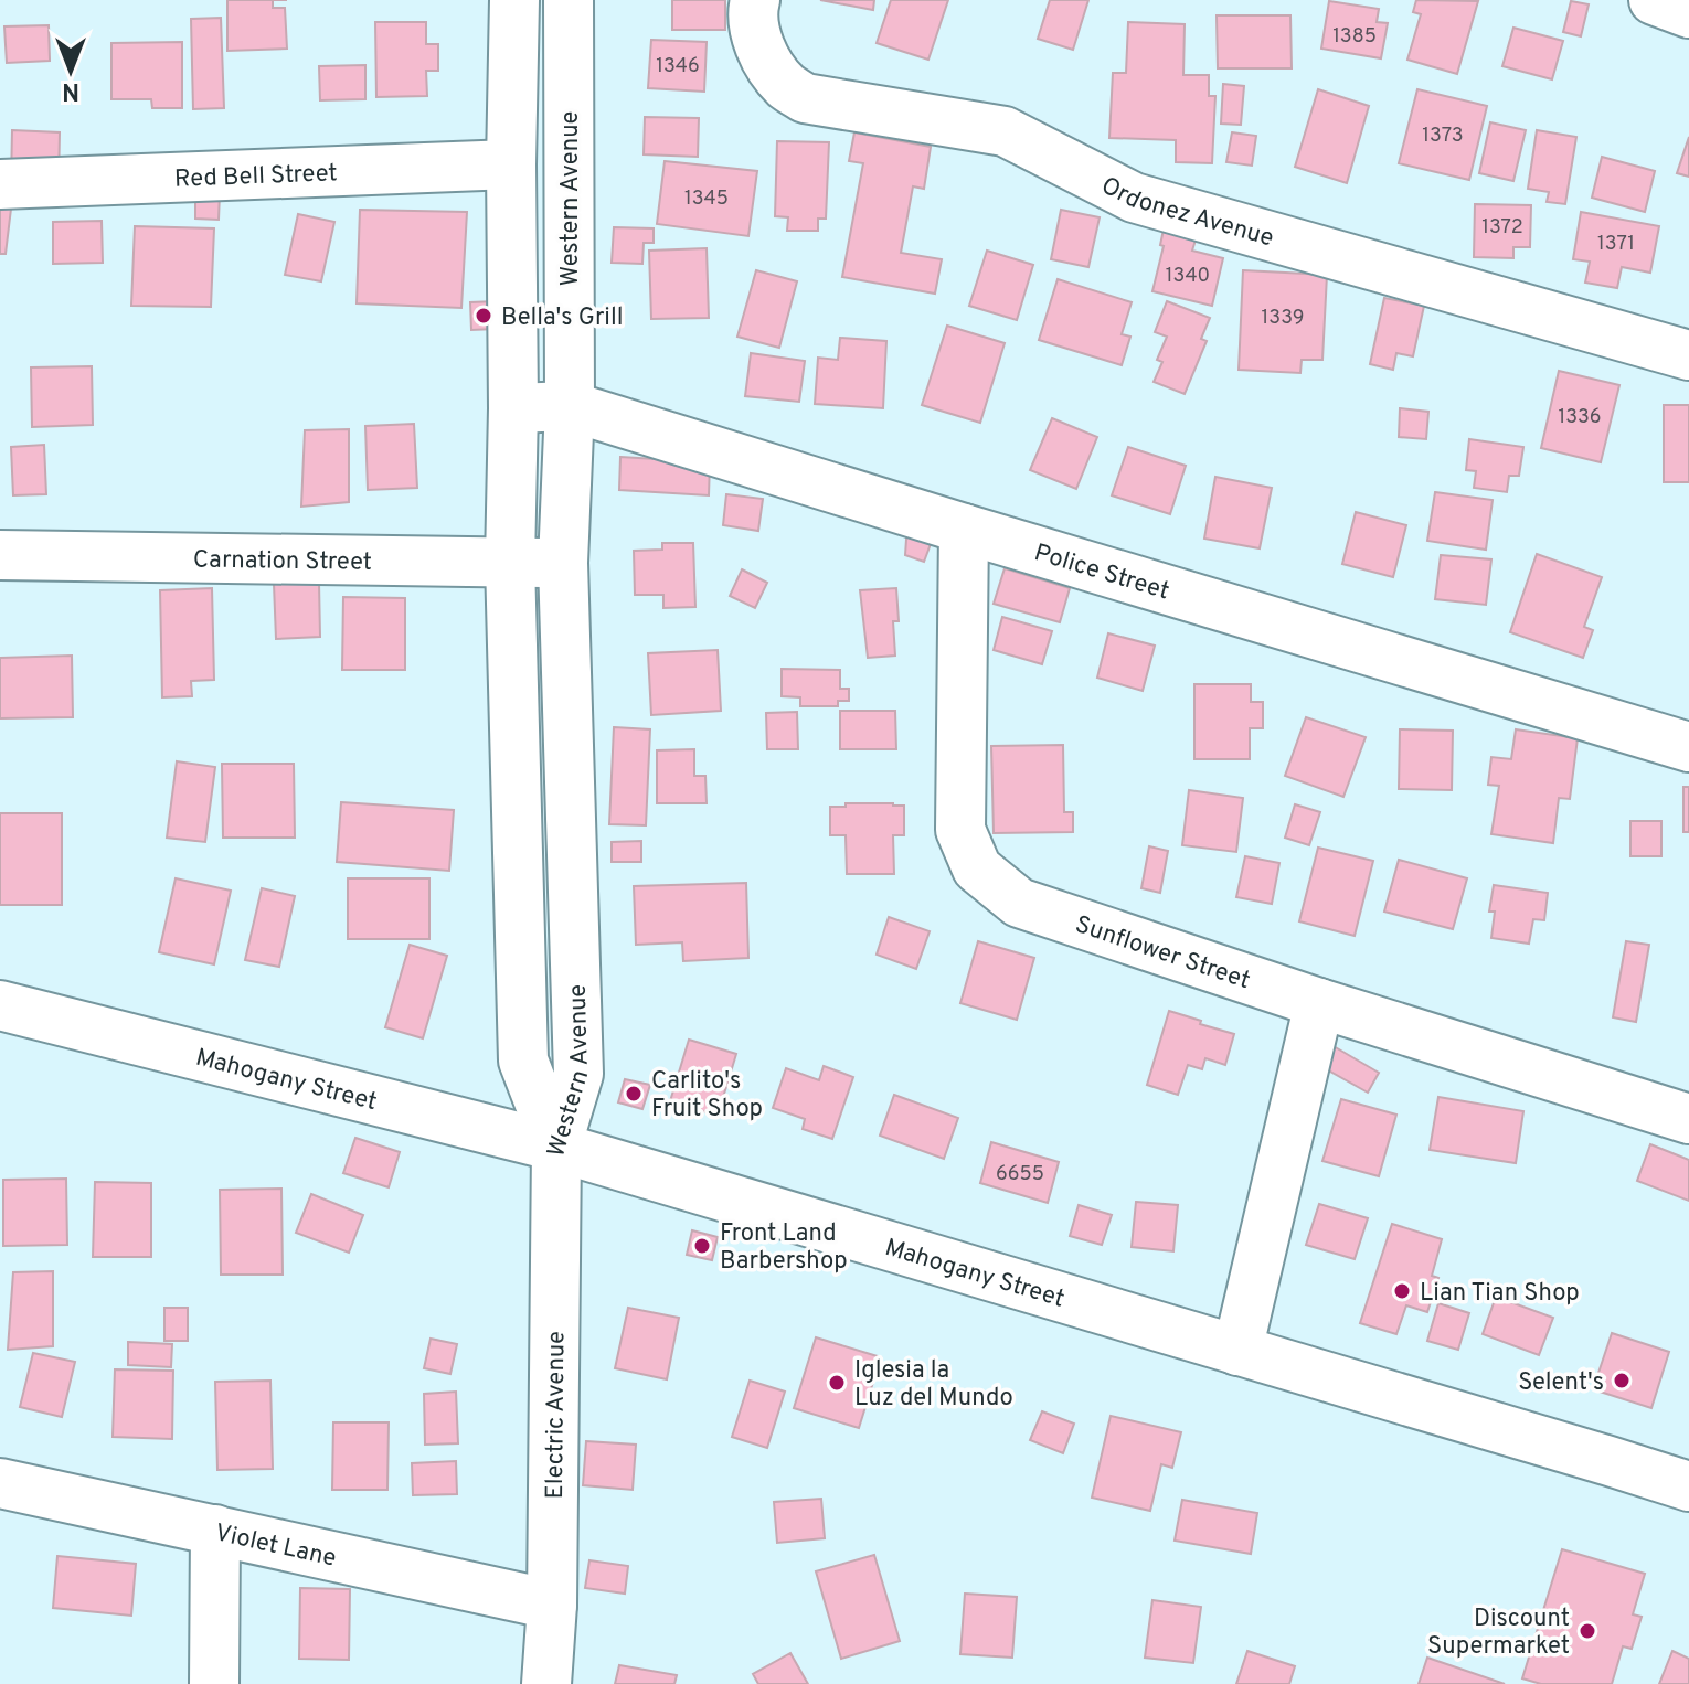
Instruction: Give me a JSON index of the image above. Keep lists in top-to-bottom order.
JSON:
{
  "streets": {
    "street": [
      "Red Bell Street",
      "Western Avenue",
      "Ordonez Avenue",
      "Carnation Street",
      "Police Street",
      "Sunflower Street",
      "Mahogany Street",
      "Electric Avenue",
      "Violet Lane"
    ]
  },
  "crossings": [
    ["Red Bell Street", "Western Avenue"],
    ["Western Avenue", "Carnation Street"],
    ["Western Avenue", "Police Street"],
    ["Western Avenue", "Mahogany Street"],
    ["Western Avenue", "Electric Avenue"],
    ["Police Street", "Sunflower Street"],
    ["Mahogany Street", "Electric Avenue"],
    ["Electric Avenue", "Violet Lane"]
  ],
  "places": [
    "Bella's Grill",
    "Carlito's Fruit Shop",
    "Front Land Barbershop",
    "Lian Tian Shop",
    "Selent's",
    "Iglesia la Luz del Mundo",
    "Discount Supermarket"
  ],
  "house_numbers": [
    "1385",
    "1346",
    "1373",
    "1345",
    "1372",
    "1371",
    "1340",
    "1339",
    "1336",
    "6655"
  ],
  "north": "bottom"
}
